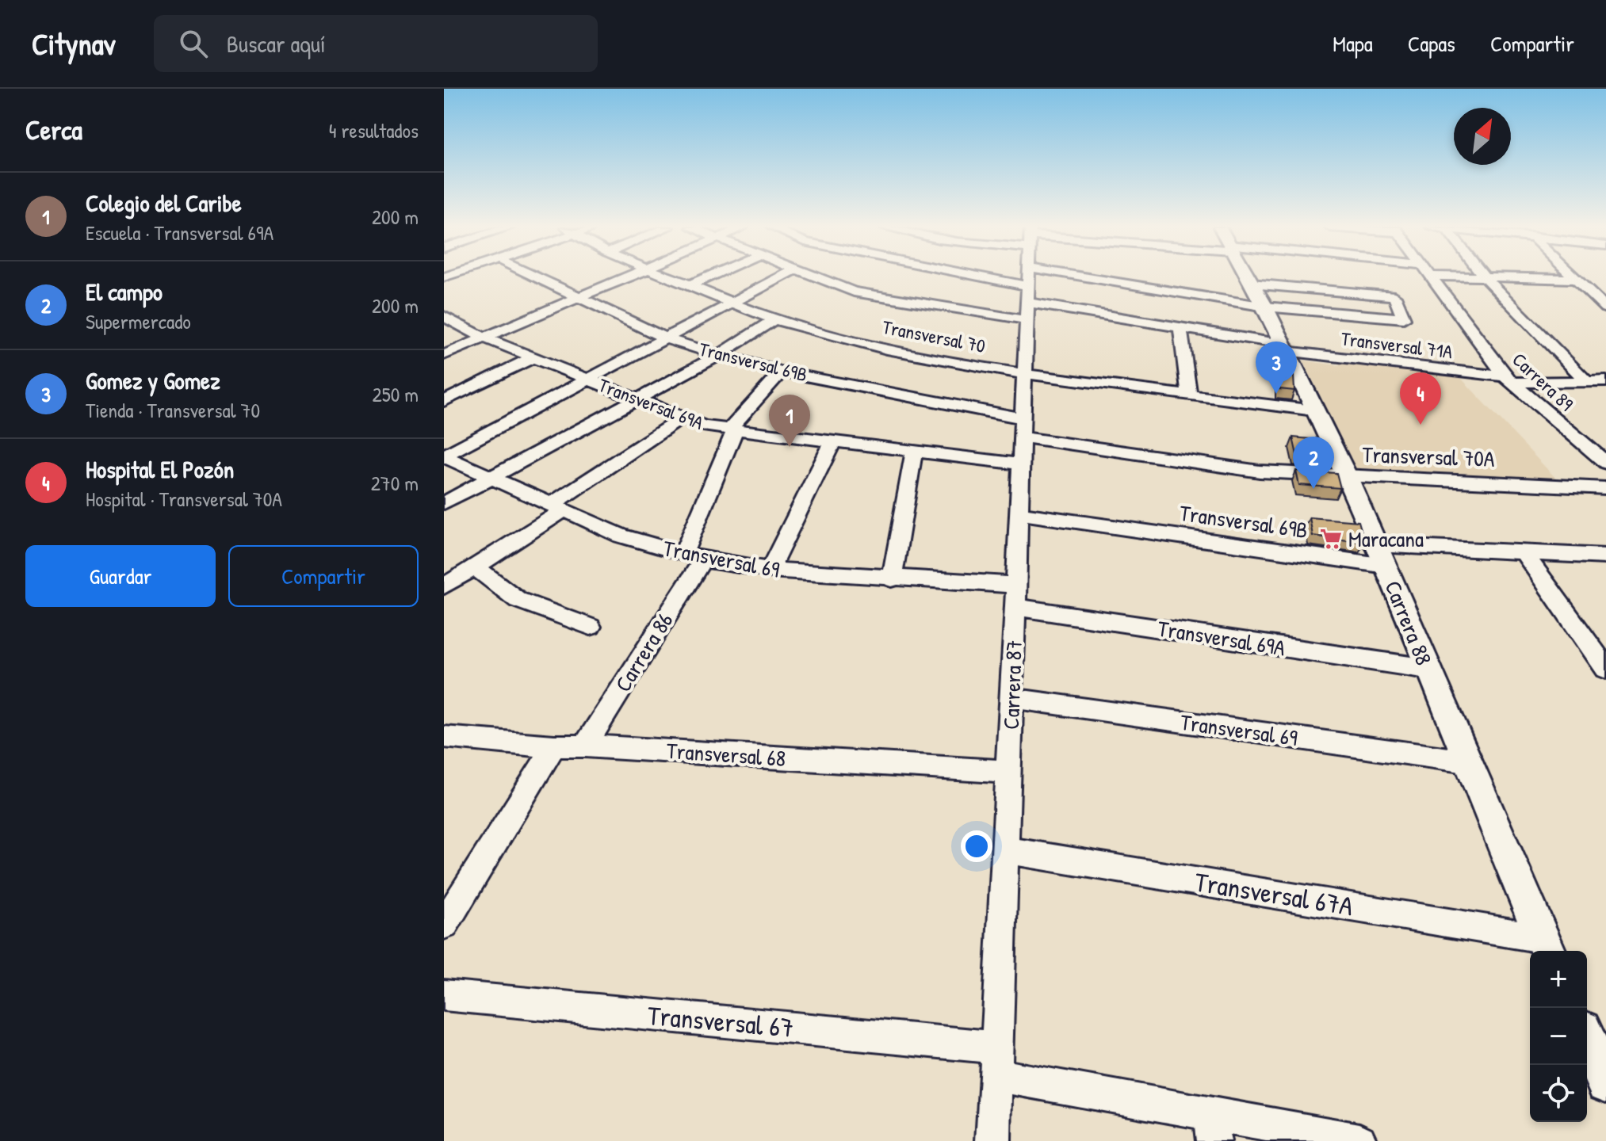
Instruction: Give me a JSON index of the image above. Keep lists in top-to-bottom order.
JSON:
{
  "streets": {
    "street": [
      "Transversal 70",
      "Transversal 71A",
      "Transversal 69B",
      "Carrera 89",
      "Transversal 69A",
      "Transversal 70A",
      "Transversal 69",
      "Carrera 88",
      "Carrera 86",
      "Carrera 87",
      "Transversal 68",
      "Transversal 67A",
      "Transversal 67"
    ]
  },
  "crossings": [
    ["Transversal 70", "Carrera 88"],
    ["Transversal 70", "Carrera 87"],
    ["Transversal 71A", "Carrera 89"],
    ["Transversal 71A", "Carrera 88"],
    ["Transversal 69B", "Transversal 70A"],
    ["Transversal 69B", "Carrera 88"],
    ["Transversal 69B", "Carrera 86"],
    ["Transversal 69B", "Carrera 87"],
    ["Transversal 69A", "Transversal 69"],
    ["Transversal 69A", "Carrera 88"],
    ["Transversal 69A", "Carrera 86"],
    ["Transversal 69A", "Carrera 87"],
    ["Transversal 70A", "Carrera 88"],
    ["Transversal 70A", "Carrera 87"],
    ["Transversal 69", "Carrera 88"],
    ["Transversal 69", "Carrera 86"],
    ["Transversal 69", "Carrera 87"],
    ["Carrera 88", "Transversal 67A"],
    ["Carrera 86", "Transversal 68"],
    ["Carrera 87", "Transversal 68"],
    ["Carrera 87", "Transversal 67A"],
    ["Carrera 87", "Transversal 67"]
  ],
  "places": {
    "supermarket": ["Maracana"]
  },
  "north": "top right",
  "page": {
    "header": "Citynav",
    "search": "Buscar aquí",
    "nav": ["Mapa", "Capas", "Compartir"],
    "heading": ["Cerca", "4 resultados"],
    "list": [
      {
        "mark": "1",
        "name": "Colegio del Caribe",
        "note": "Escuela · Transversal 69A",
        "value": "200 m"
      },
      {
        "mark": "2",
        "name": "El campo",
        "note": "Supermercado",
        "value": "200 m"
      },
      {
        "mark": "3",
        "name": "Gomez y Gomez",
        "note": "Tienda · Transversal 70",
        "value": "250 m"
      },
      {
        "mark": "4",
        "name": "Hospital El Pozón",
        "note": "Hospital · Transversal 70A",
        "value": "270 m"
      }
    ],
    "pins": [
      "3",
      "4",
      "1",
      "2"
    ],
    "buttons": ["Guardar", "Compartir"],
    "map_buttons": ["+", "−"]
  }
}
